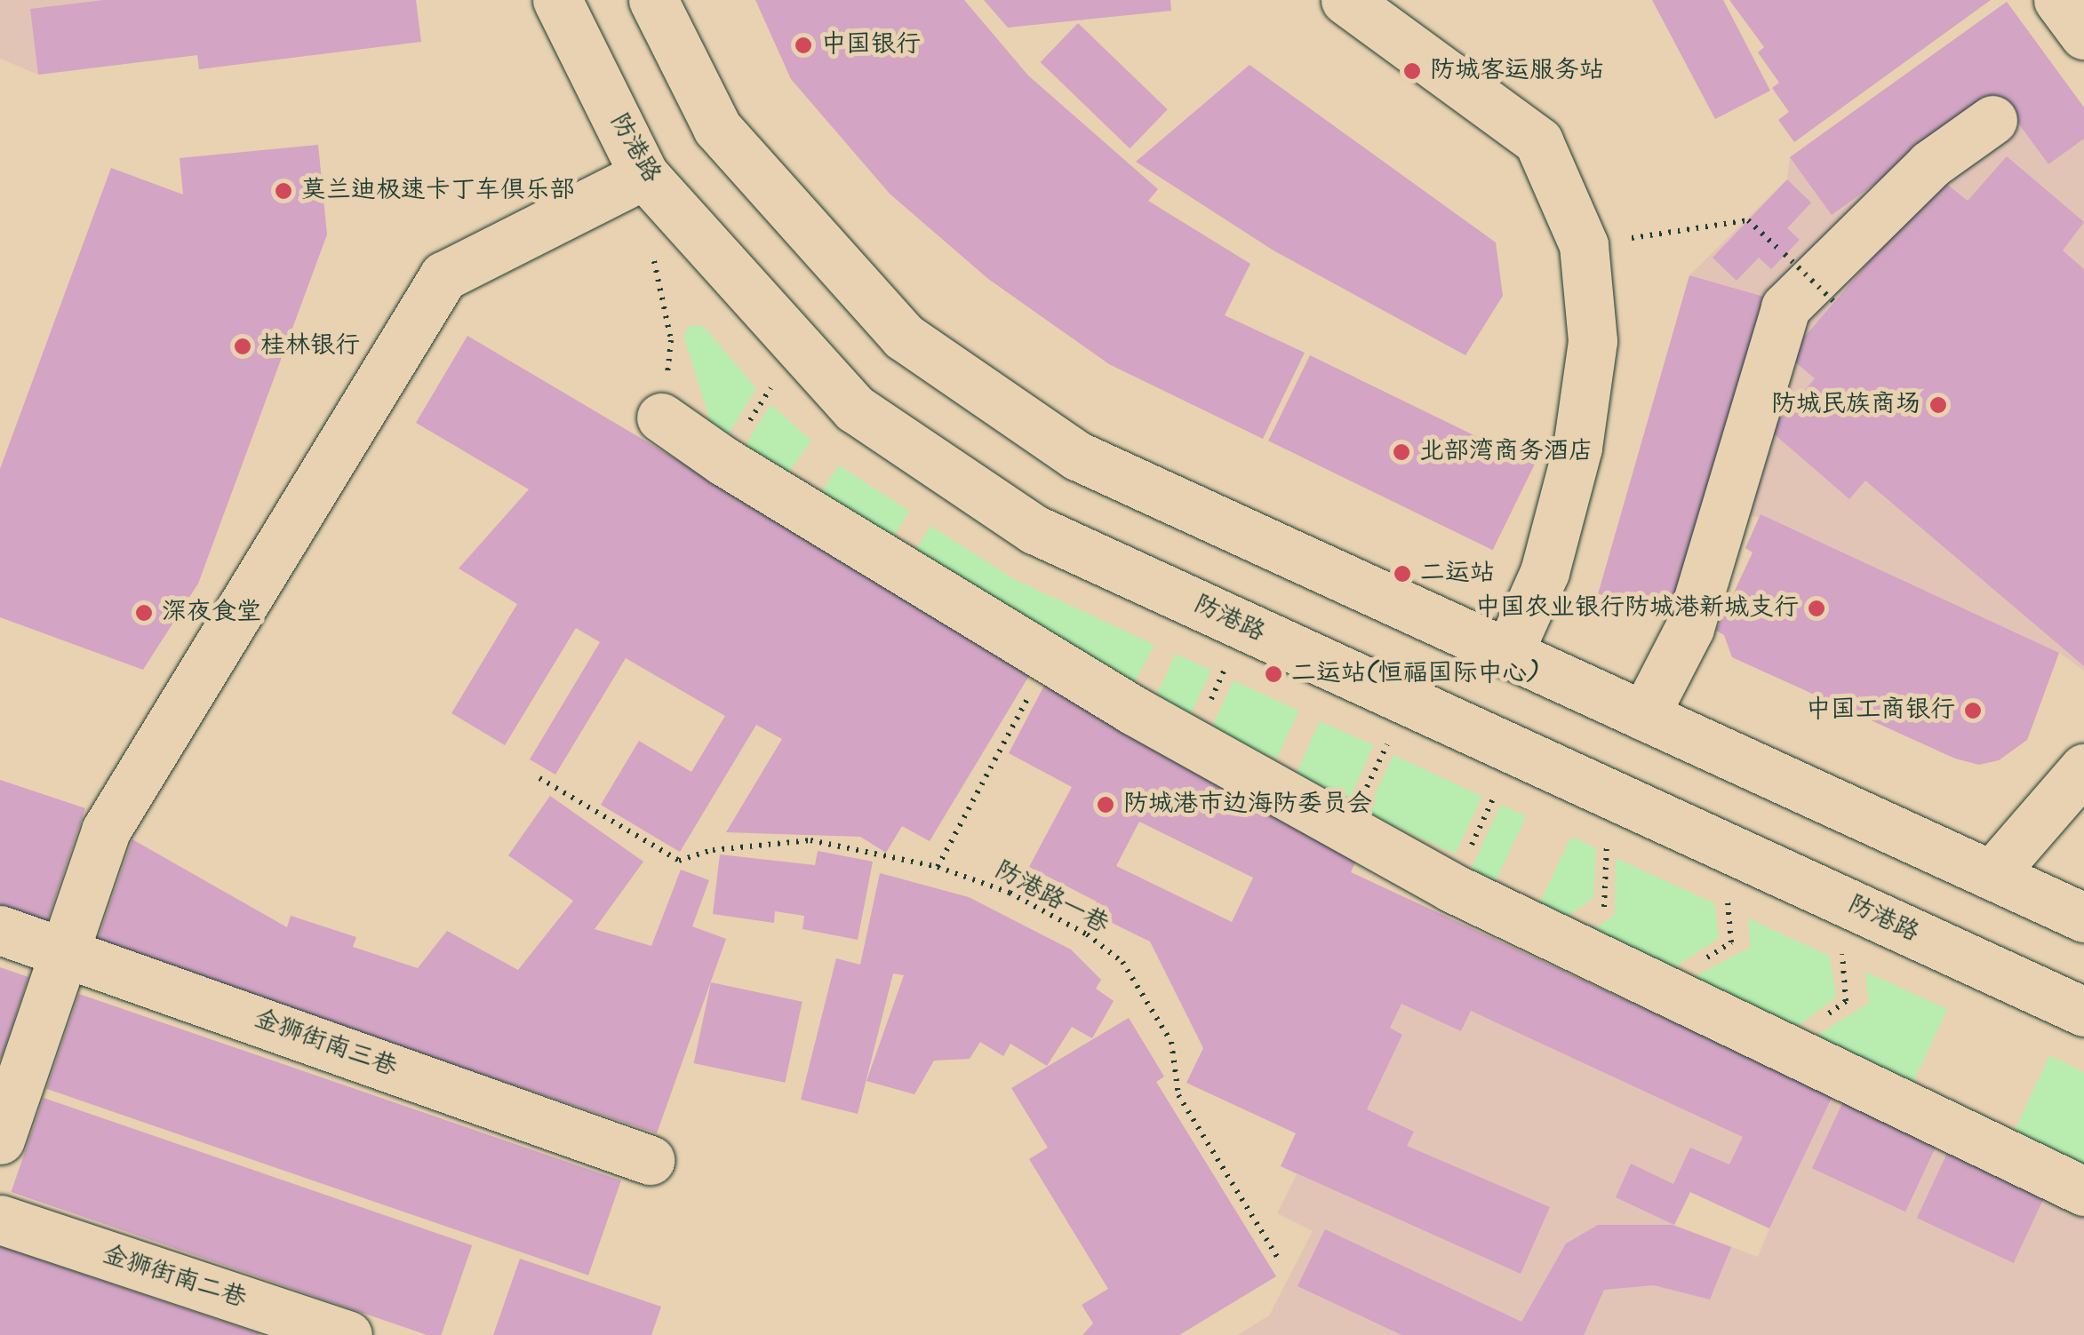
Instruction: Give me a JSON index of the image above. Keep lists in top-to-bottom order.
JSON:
{
  "streets": {
    "main road": ["防港路", "金狮街南三巷", "金狮街南二巷"],
    "path": ["防港路一巷"]
  },
  "places": [
    "中国银行",
    "防城客运服务站",
    "莫兰迪极速卡丁车俱乐部",
    "桂林银行",
    "防城民族商场",
    "北部湾商务酒店",
    "二运站",
    "中国农业银行防城港新城支行",
    "深夜食堂",
    "二运站(恒福国际中心)",
    "中国工商银行",
    "防城港市边海防委员会"
  ]
}
